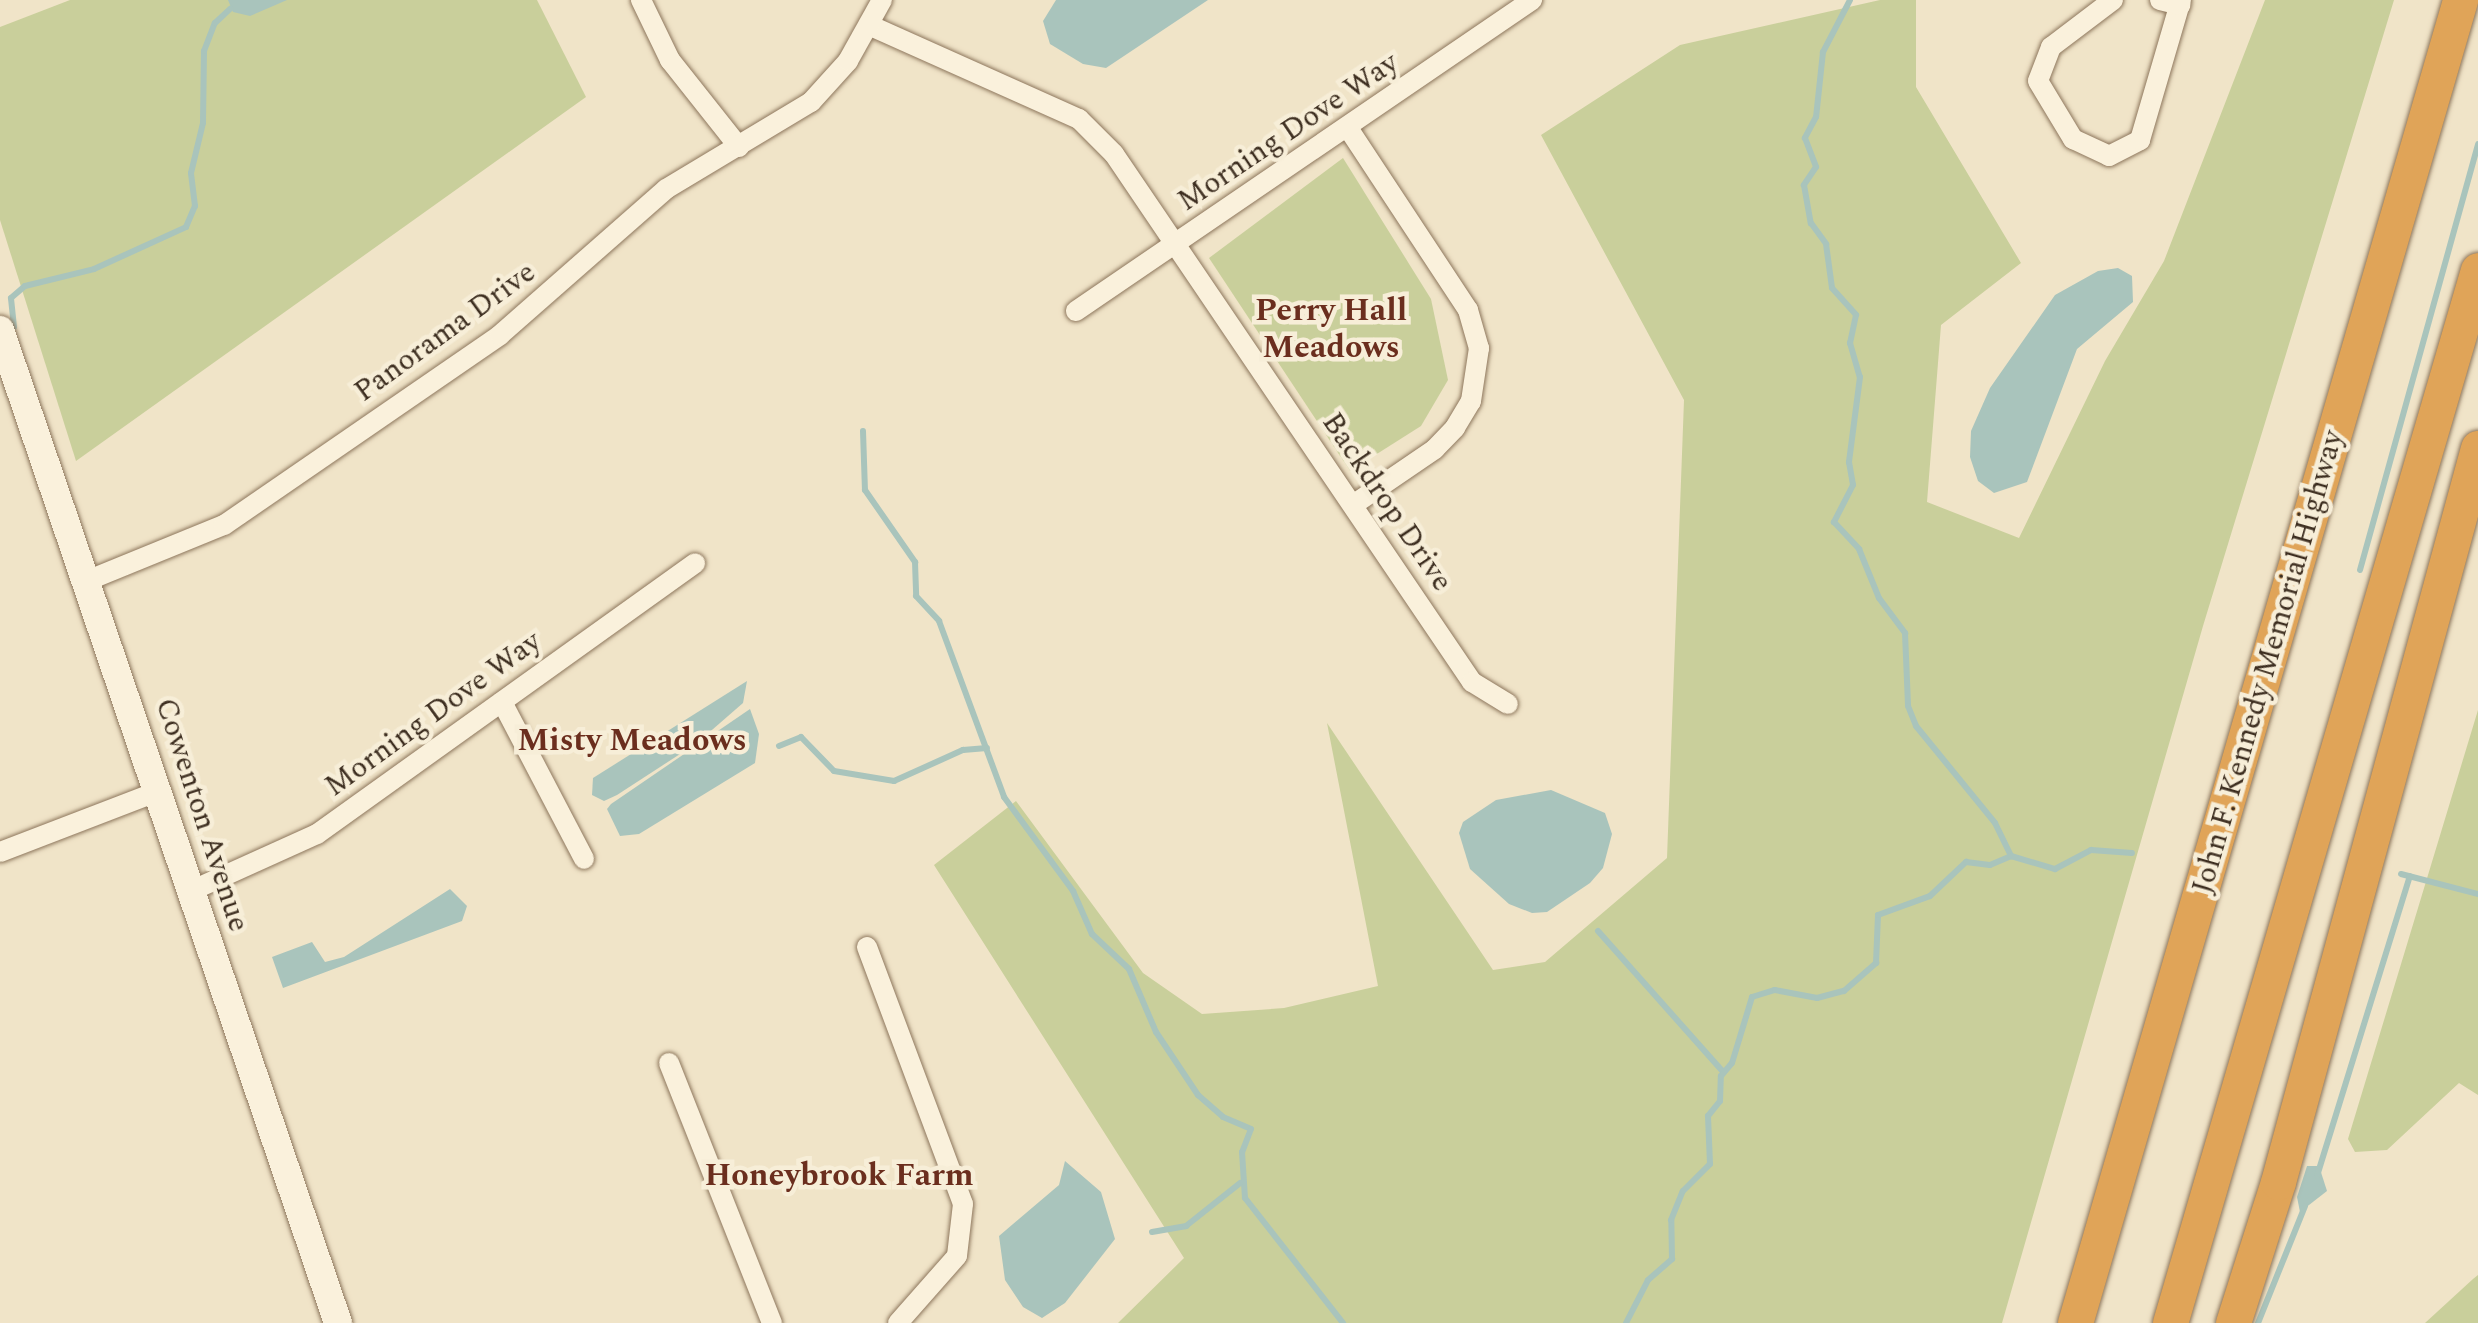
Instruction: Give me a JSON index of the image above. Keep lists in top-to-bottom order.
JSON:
{
  "streets": {
    "highway": ["John F. Kennedy Memorial Highway"],
    "street": [
      "Morning Dove Way",
      "Panorama Drive",
      "Backdrop Drive",
      "Cowenton Avenue"
    ]
  },
  "crossings": [
    ["Morning Dove Way", "Backdrop Drive"],
    ["Morning Dove Way", "Cowenton Avenue"],
    ["Panorama Drive", "Backdrop Drive"],
    ["Panorama Drive", "Cowenton Avenue"]
  ],
  "districts": ["Perry Hall Meadows", "Misty Meadows", "Honeybrook Farm"]
}
